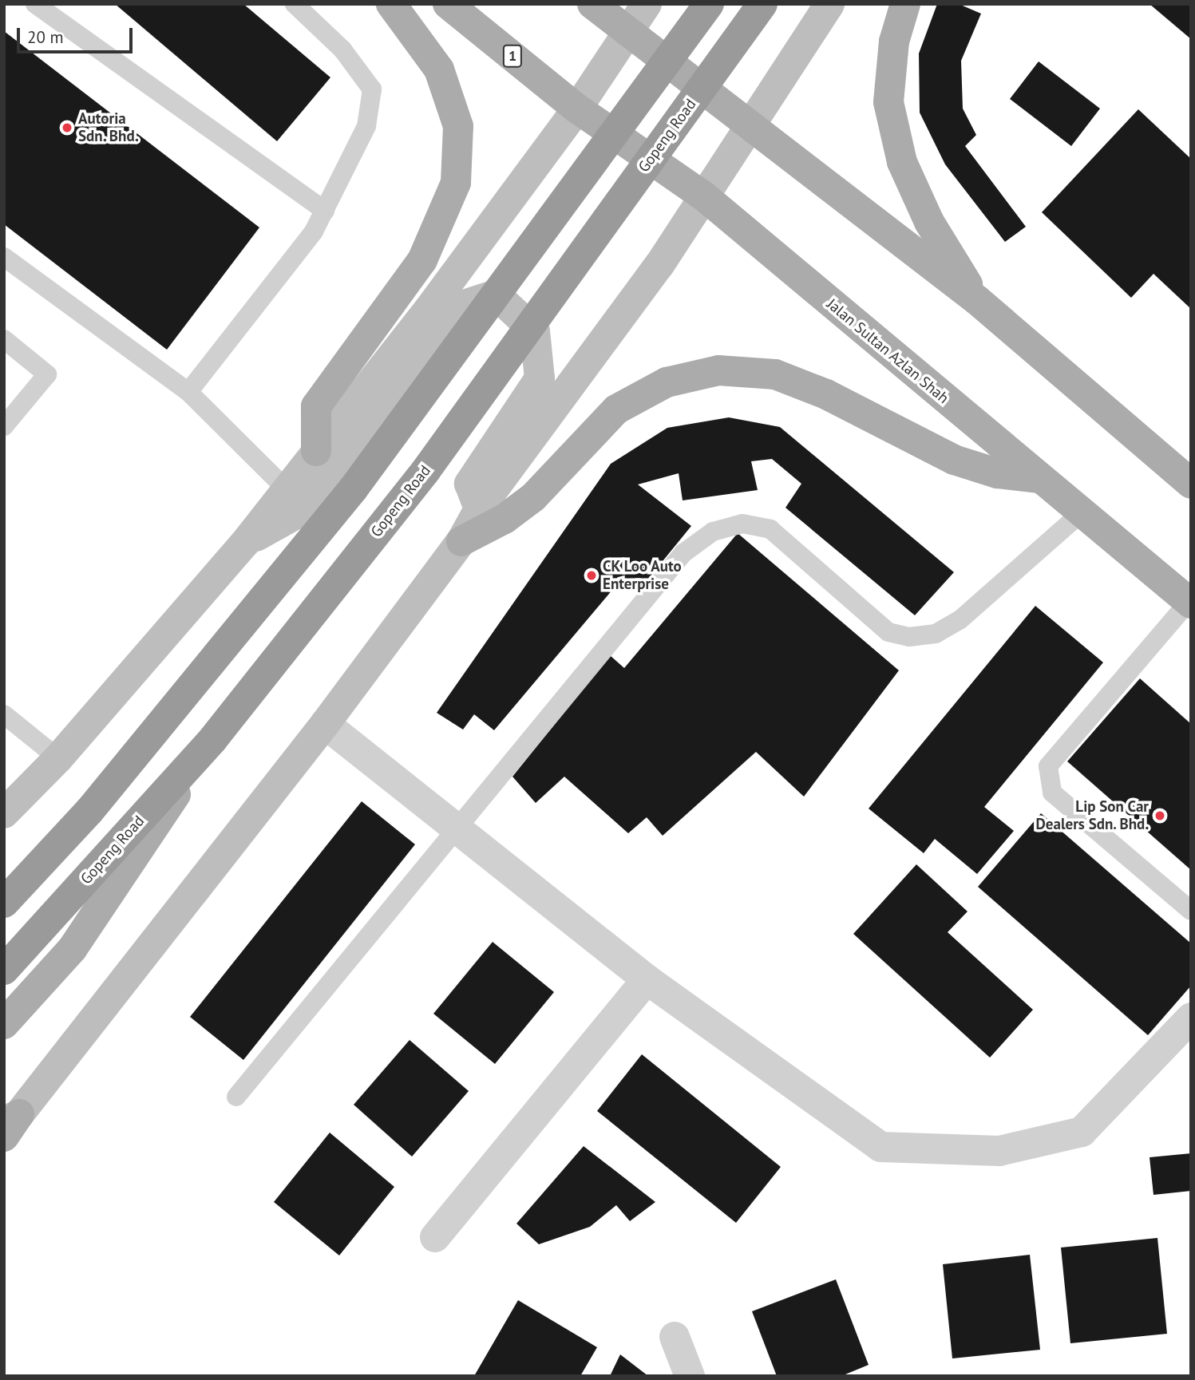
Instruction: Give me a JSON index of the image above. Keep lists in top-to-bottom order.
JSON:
{
  "streets": {
    "highway": ["Gopeng Road"],
    "main road": ["1", "Jalan Sultan Azlan Shah"]
  },
  "crossings": [
    ["1", "Jalan Sultan Azlan Shah"]
  ],
  "places": ["Autoria Sdn. Bhd.", "CK Loo Auto Enterprise", "Lip Son Car Dealers Sdn. Bhd."],
  "scale_bar": "20 m"
}
